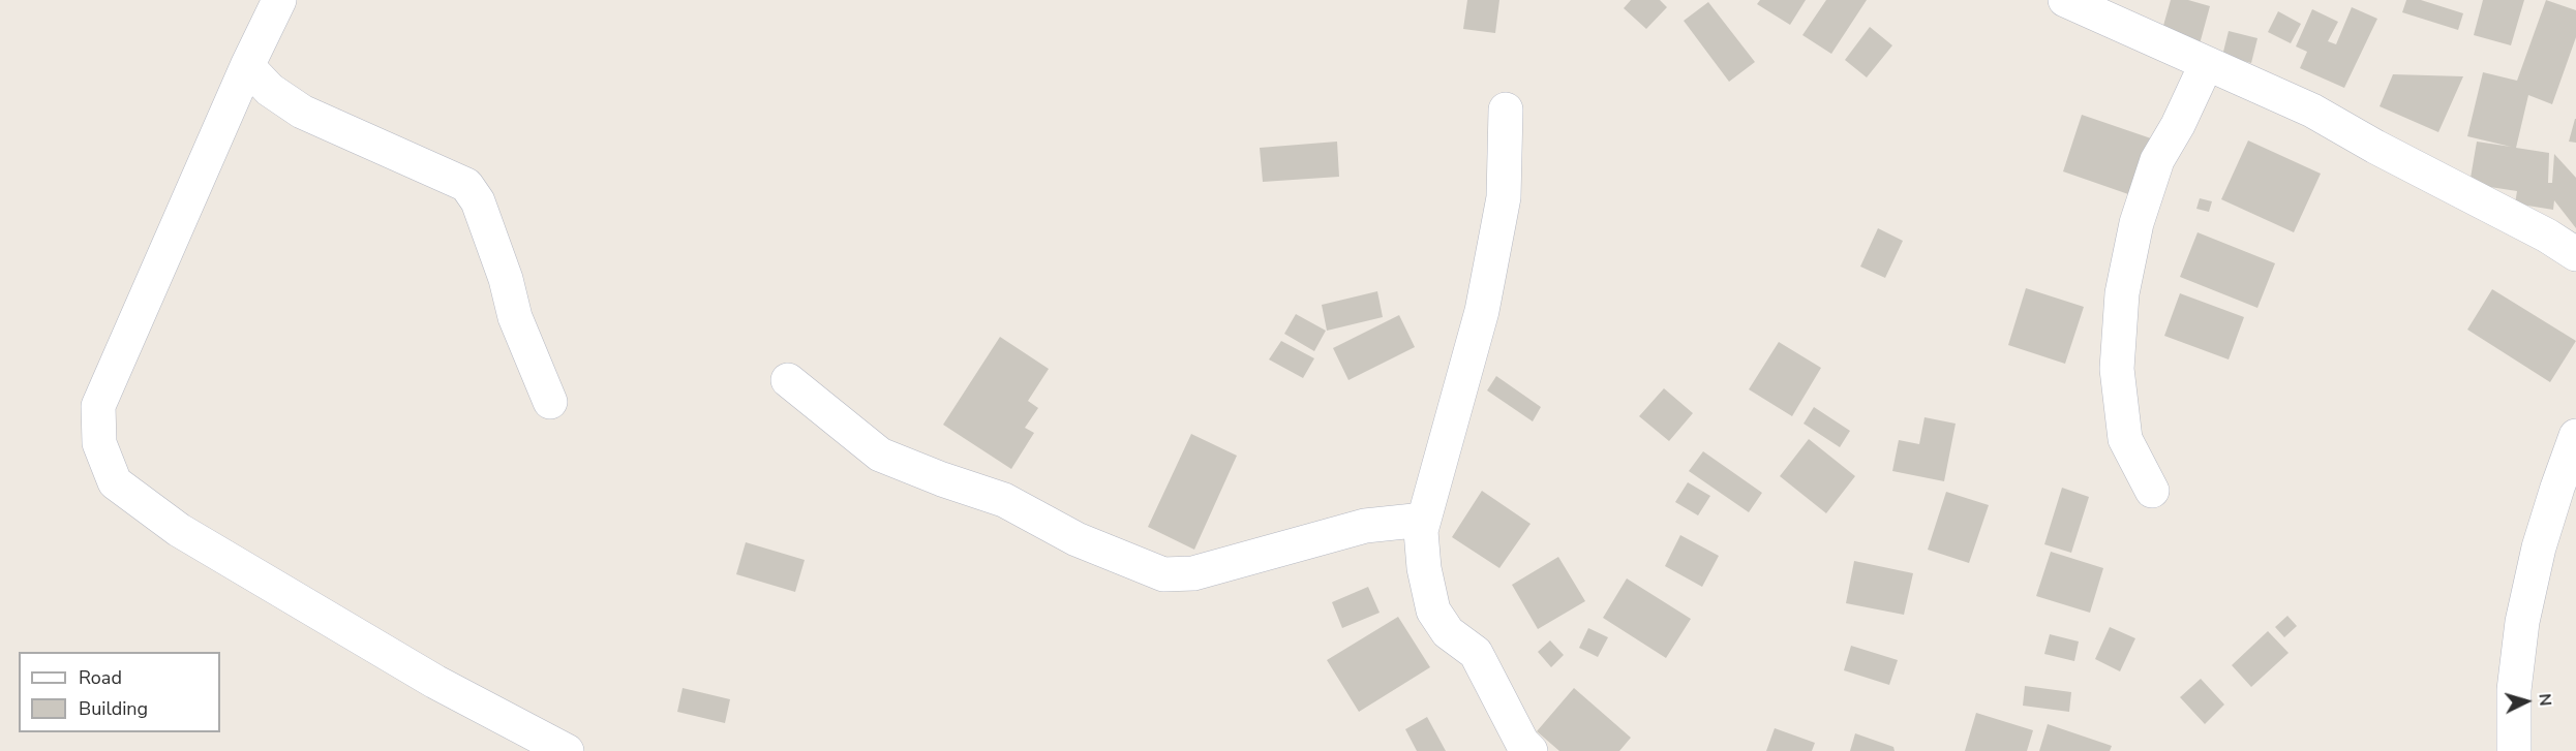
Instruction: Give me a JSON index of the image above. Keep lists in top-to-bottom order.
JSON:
{
  "legend": ["Road", "Building"],
  "north": "right"
}
